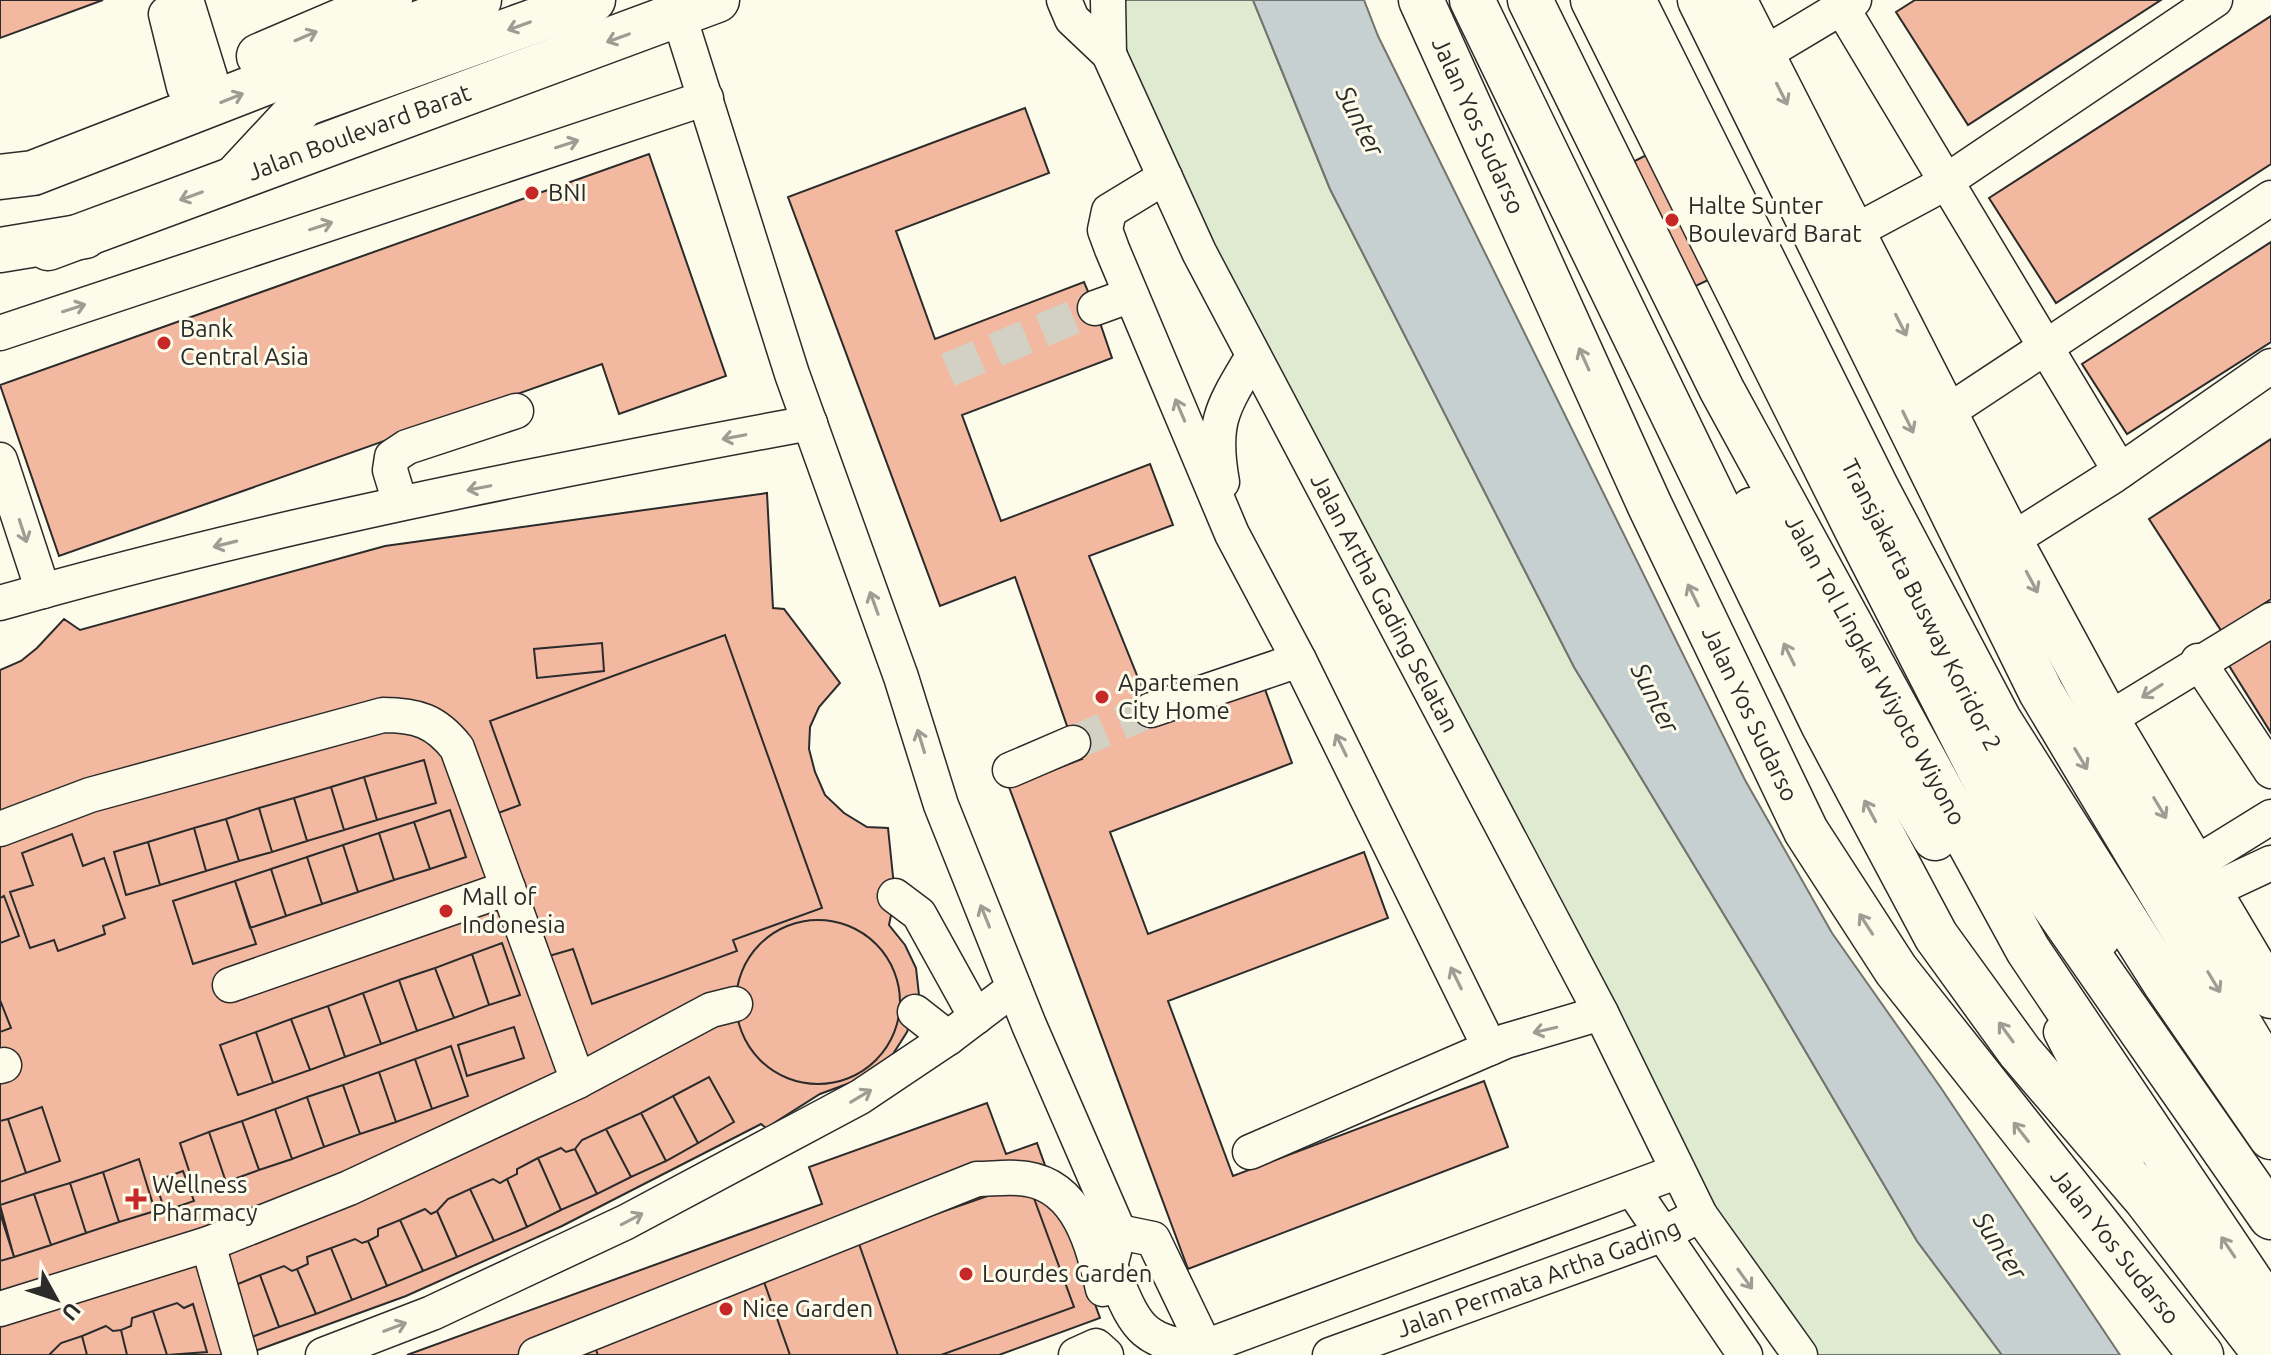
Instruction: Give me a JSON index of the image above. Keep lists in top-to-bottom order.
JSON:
{
  "streets": {
    "main road": ["Jalan Yos Sudarso", "Jalan Boulevard Barat", "Jalan Tol Lingkar Wiyoto Wiyono"],
    "street": ["Jalan Artha Gading Selatan", "Transjakarta Busway Koridor 2", "Jalan Permata Artha Gading"]
  },
  "crossings": [
    ["Jalan Artha Gading Selatan", "Jalan Permata Artha Gading"]
  ],
  "water": ["Sunter"],
  "places": {
    "other": [
      "BNI",
      "Halte Sunter Boulevard Barat",
      "Bank Central Asia",
      "Apartemen City Home",
      "Mall of Indonesia",
      "Lourdes Garden",
      "Nice Garden"
    ],
    "health": ["Wellness Pharmacy"]
  },
  "north": "bottom right"
}
